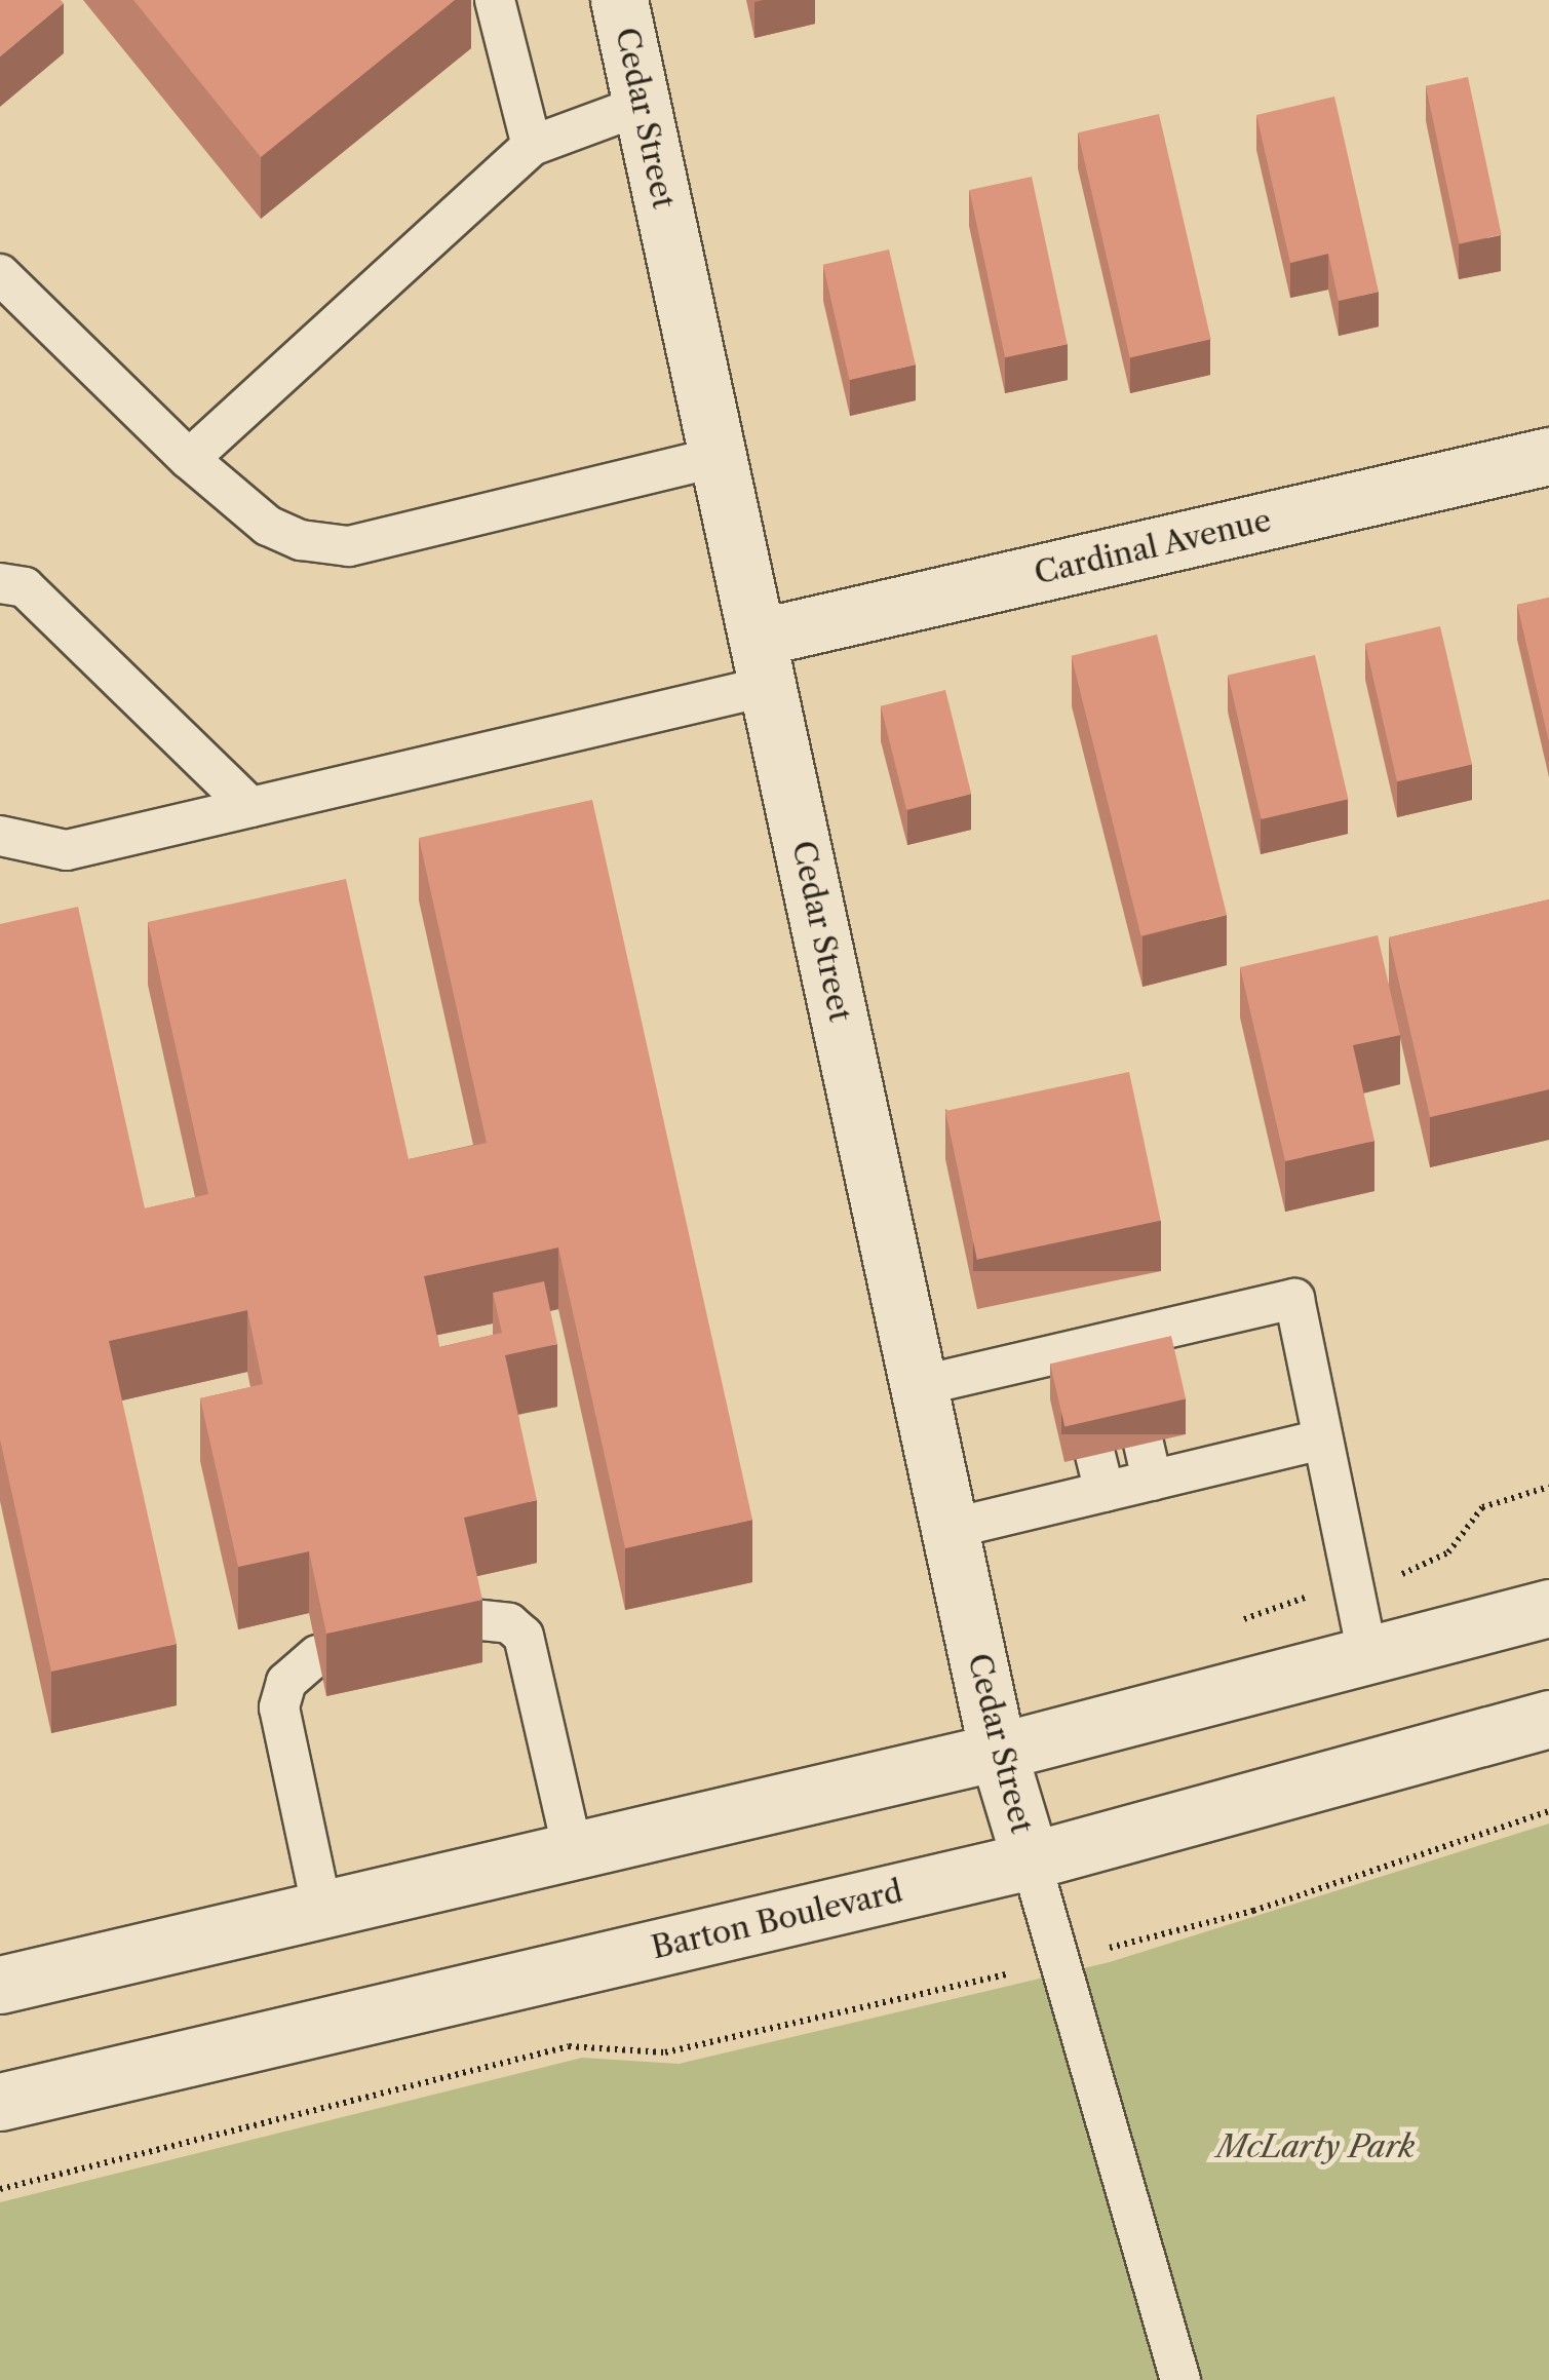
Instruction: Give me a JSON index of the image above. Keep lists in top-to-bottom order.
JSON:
{
  "streets": {
    "main road": ["Cedar Street", "Cardinal Avenue", "Barton Boulevard"]
  },
  "crossings": [
    ["Cedar Street", "Cardinal Avenue"],
    ["Cedar Street", "Barton Boulevard"]
  ],
  "parks": ["McLarty Park"]
}
